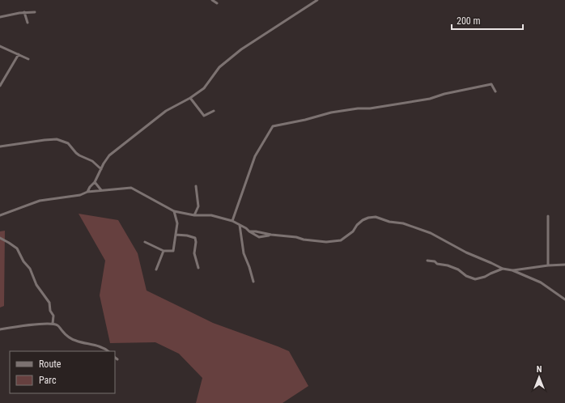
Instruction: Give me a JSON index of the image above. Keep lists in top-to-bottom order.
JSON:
{
  "legend": ["Route", "Parc"],
  "scale_bar": "200 m",
  "north": "top"
}
